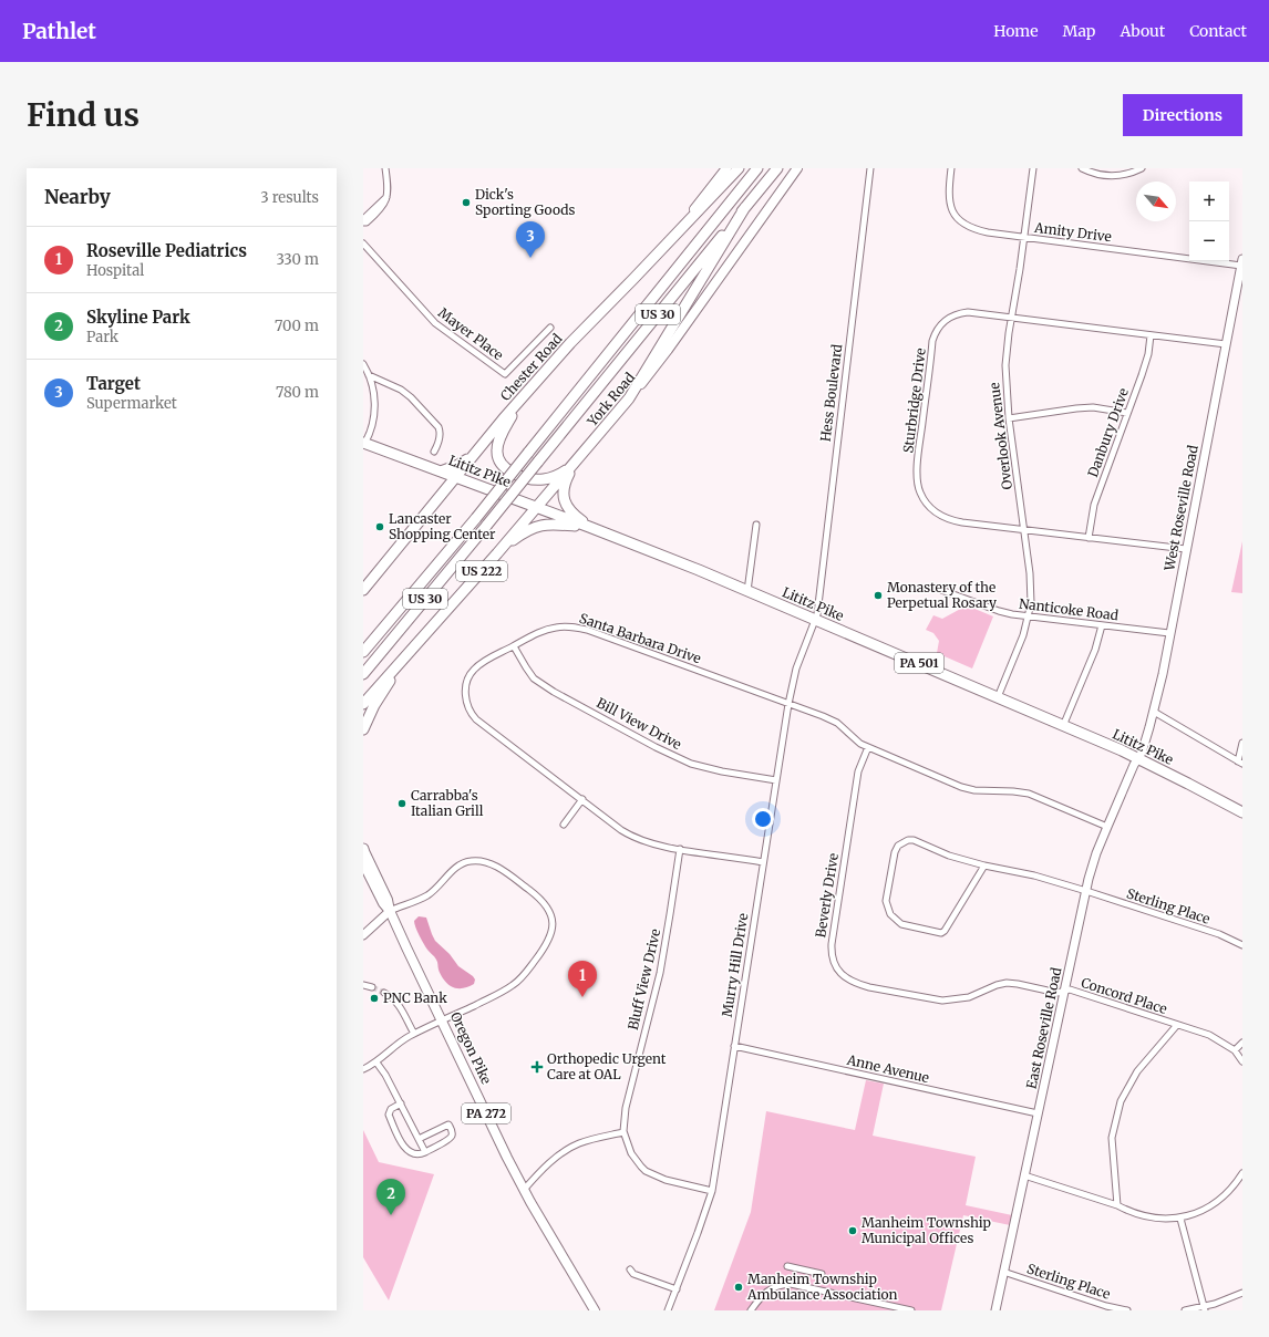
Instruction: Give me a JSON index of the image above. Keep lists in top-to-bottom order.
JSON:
{
  "streets": {
    "highway": [
      "US 30",
      "Chester Road",
      "York Road",
      "Lititz Pike",
      "US 222",
      "PA 501"
    ],
    "main road": ["Oregon Pike", "PA 272"],
    "street": [
      "Amity Drive",
      "Mayer Place",
      "Hess Boulevard",
      "Sturbridge Drive",
      "Danbury Drive",
      "Overlook Avenue",
      "West Roseville Road",
      "Nanticoke Road",
      "Santa Barbara Drive",
      "Bill View Drive",
      "Beverly Drive",
      "Sterling Place",
      "Murry Hill Drive",
      "Bluff View Drive",
      "Concord Place",
      "East Roseville Road",
      "Anne Avenue"
    ]
  },
  "crossings": [
    ["Amity Drive", "Overlook Avenue"],
    ["Amity Drive", "West Roseville Road"],
    ["Chester Road", "Lititz Pike"],
    ["Hess Boulevard", "Lititz Pike"],
    ["Hess Boulevard", "Murry Hill Drive"],
    ["York Road", "Lititz Pike"],
    ["York Road", "US 222"],
    ["Sturbridge Drive", "Danbury Drive"],
    ["Sturbridge Drive", "Overlook Avenue"],
    ["Sturbridge Drive", "West Roseville Road"],
    ["Overlook Avenue", "Lititz Pike"],
    ["Overlook Avenue", "Nanticoke Road"],
    ["Lititz Pike", "West Roseville Road"],
    ["Lititz Pike", "Murry Hill Drive"],
    ["Lititz Pike", "East Roseville Road"],
    ["West Roseville Road", "Nanticoke Road"],
    ["West Roseville Road", "East Roseville Road"],
    ["Santa Barbara Drive", "Bill View Drive"],
    ["Santa Barbara Drive", "Beverly Drive"],
    ["Santa Barbara Drive", "Murry Hill Drive"],
    ["Santa Barbara Drive", "Bluff View Drive"],
    ["Santa Barbara Drive", "East Roseville Road"],
    ["Bill View Drive", "Murry Hill Drive"],
    ["Beverly Drive", "Concord Place"],
    ["Beverly Drive", "East Roseville Road"],
    ["Sterling Place", "East Roseville Road"],
    ["Murry Hill Drive", "Bluff View Drive"],
    ["Murry Hill Drive", "Anne Avenue"],
    ["Concord Place", "East Roseville Road"],
    ["East Roseville Road", "Anne Avenue"]
  ],
  "places": {
    "other": [
      "Dick's Sporting Goods",
      "Lancaster Shopping Center",
      "Monastery of the Perpetual Rosary",
      "Carrabba's Italian Grill",
      "PNC Bank",
      "Manheim Township Municipal Offices",
      "Manheim Township Ambulance Association"
    ],
    "health": ["Orthopedic Urgent Care at OAL"]
  },
  "north": "bottom right",
  "page": {
    "header": "Pathlet",
    "nav": [
      "Home",
      "Map",
      "About",
      "Contact"
    ],
    "buttons": "Directions",
    "title": "Find us",
    "heading": ["Nearby", "3 results"],
    "map_buttons": ["+", "−"],
    "pins": ["3", "1", "2"],
    "list": [
      {
        "mark": "1",
        "name": "Roseville Pediatrics",
        "note": "Hospital",
        "value": "330 m"
      },
      {
        "mark": "2",
        "name": "Skyline Park",
        "note": "Park",
        "value": "700 m"
      },
      {
        "mark": "3",
        "name": "Target",
        "note": "Supermarket",
        "value": "780 m"
      }
    ]
  }
}
